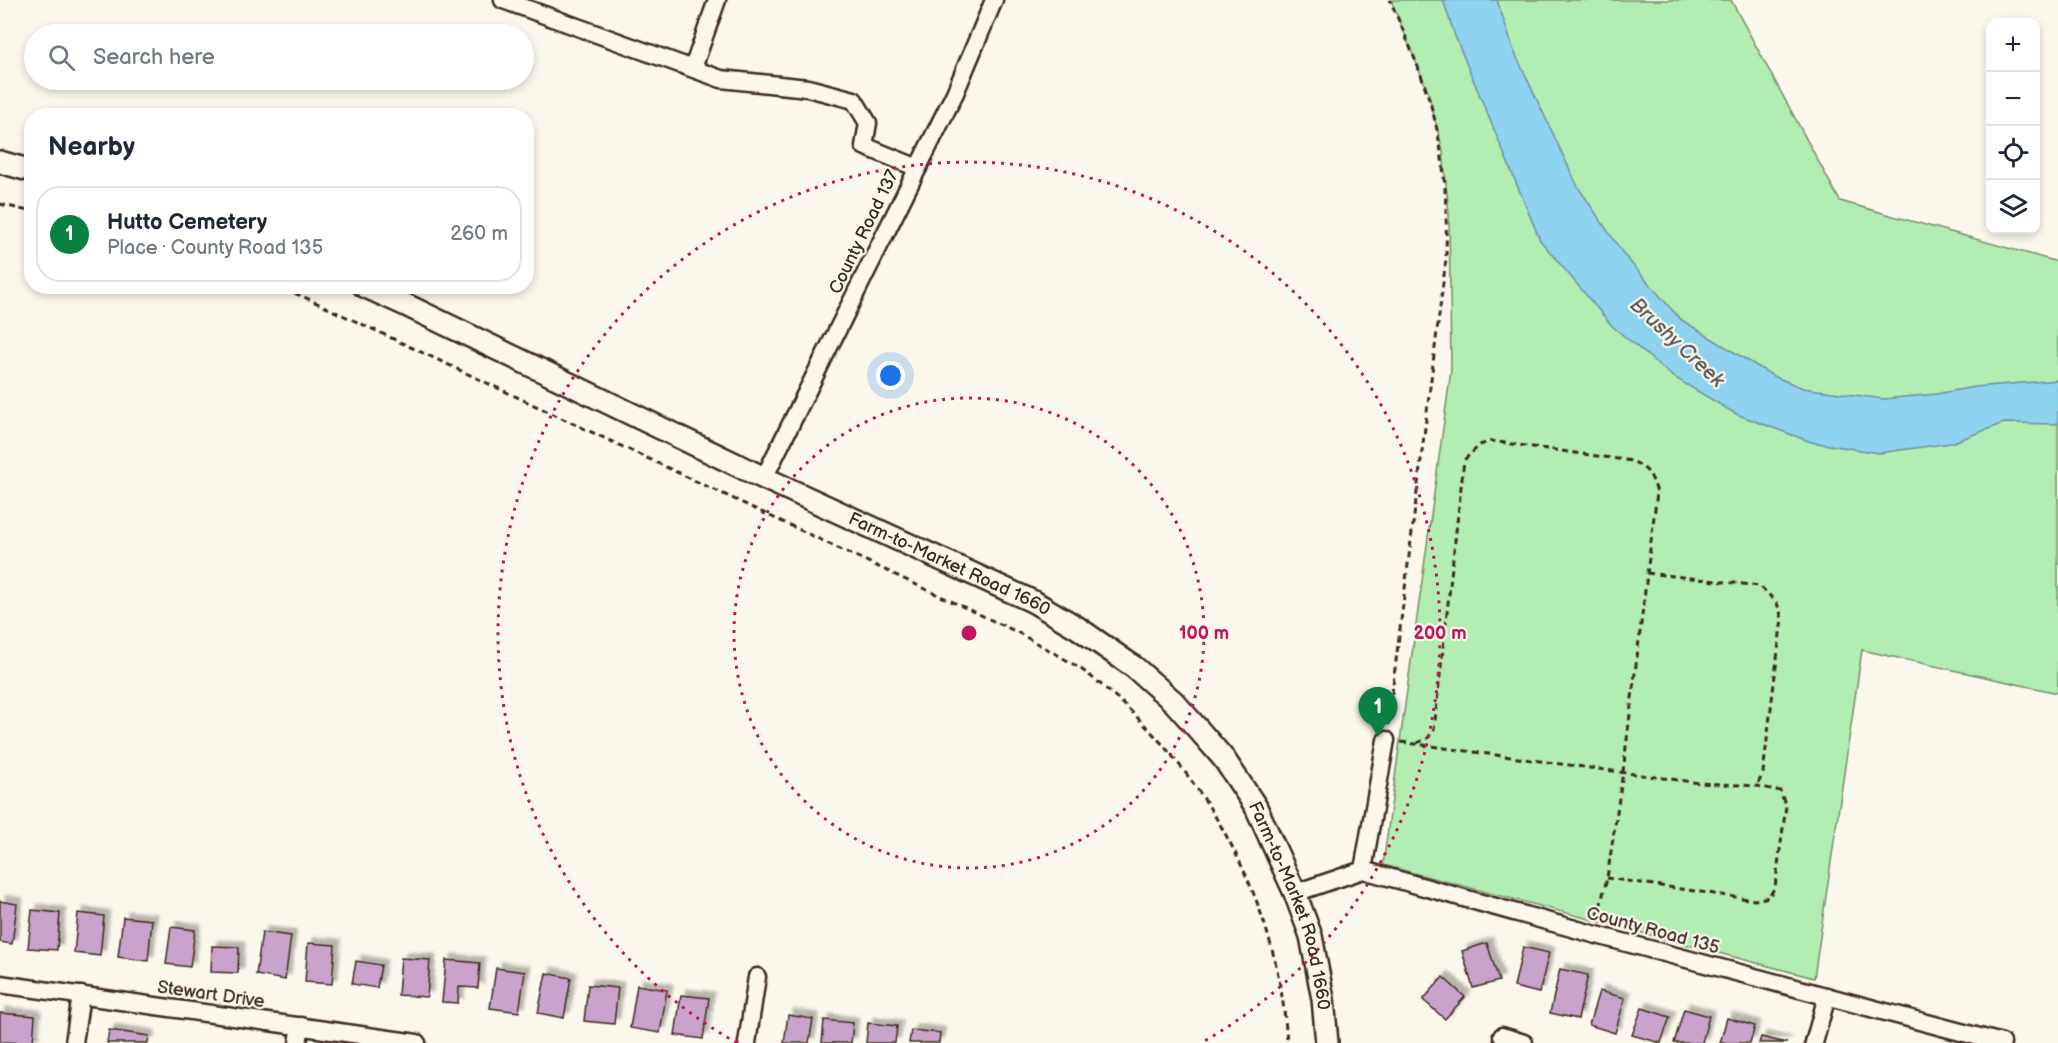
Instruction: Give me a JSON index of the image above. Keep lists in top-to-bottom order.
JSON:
{
  "streets": {
    "main road": ["Farm-to-Market Road 1660"],
    "street": ["County Road 137", "County Road 135", "Stewart Drive"]
  },
  "crossings": [
    ["County Road 137", "Farm-to-Market Road 1660"]
  ],
  "water": ["Brushy Creek"],
  "page": {
    "map_buttons": ["+", "−"],
    "search": "Search here",
    "heading": "Nearby",
    "list": [
      {
        "mark": "1",
        "name": "Hutto Cemetery",
        "note": "Place · County Road 135",
        "value": "260 m"
      }
    ],
    "pins": "1"
  },
  "rings": ["100 m", "200 m"]
}
